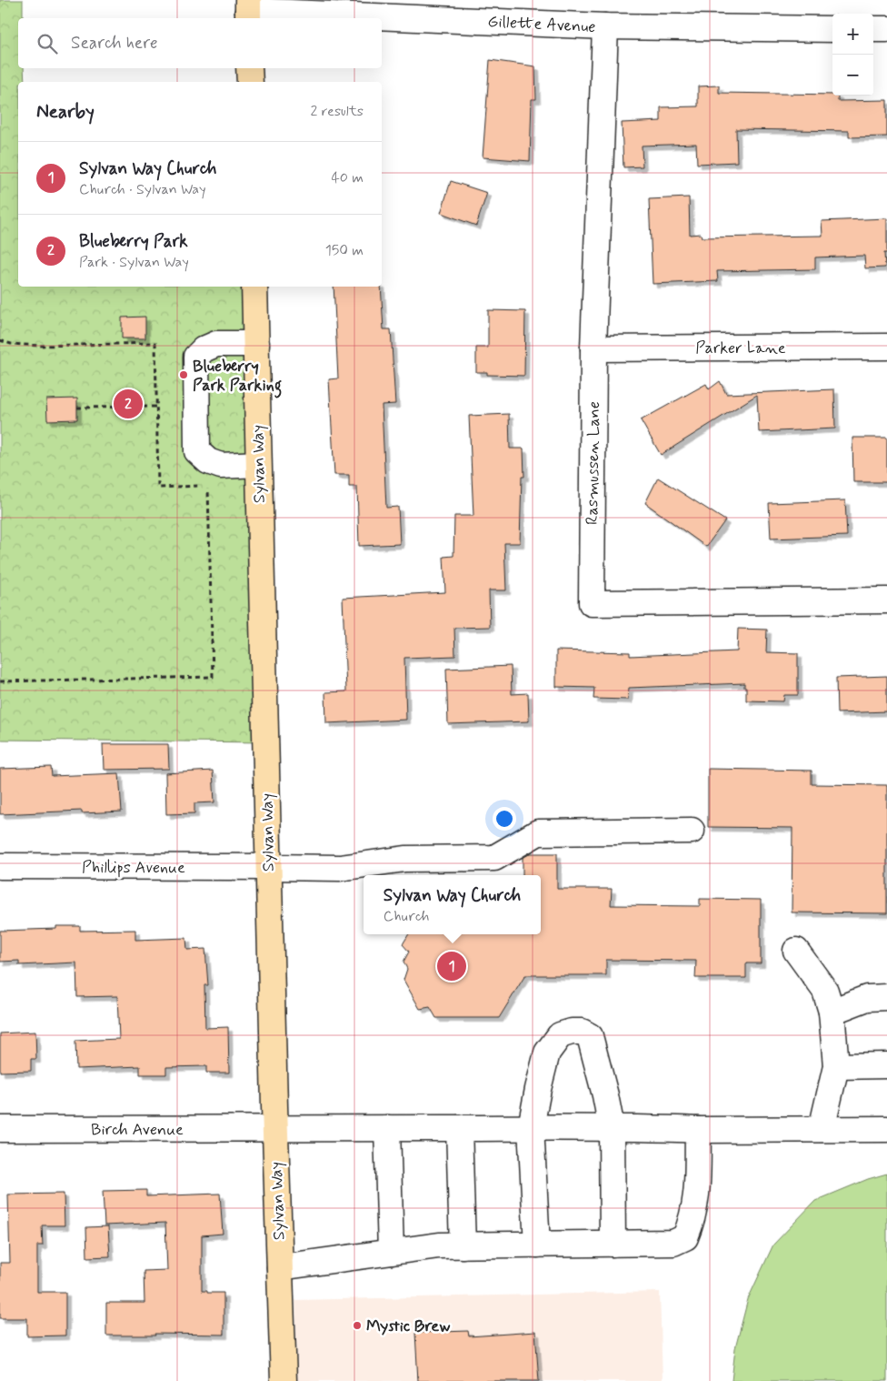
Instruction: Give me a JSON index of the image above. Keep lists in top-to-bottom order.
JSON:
{
  "streets": {
    "main road": ["Sylvan Way"],
    "street": [
      "Gillette Avenue",
      "Parker Lane",
      "Rasmussen Lane",
      "Phillips Avenue",
      "Birch Avenue"
    ]
  },
  "crossings": [
    ["Gillette Avenue", "Rasmussen Lane"],
    ["Parker Lane", "Rasmussen Lane"],
    ["Sylvan Way", "Phillips Avenue"],
    ["Sylvan Way", "Birch Avenue"]
  ],
  "places": ["Blueberry Park Parking", "Mystic Brew"],
  "page": {
    "map_buttons": ["+", "−"],
    "search": "Search here",
    "heading": ["Nearby", "2 results"],
    "list": [
      {
        "mark": "1",
        "name": "Sylvan Way Church",
        "note": "Church · Sylvan Way",
        "value": "40 m"
      },
      {
        "mark": "2",
        "name": "Blueberry Park",
        "note": "Park · Sylvan Way",
        "value": "150 m"
      }
    ],
    "pins": ["2", "1"],
    "popup": ["Sylvan Way Church", "Church"]
  }
}
